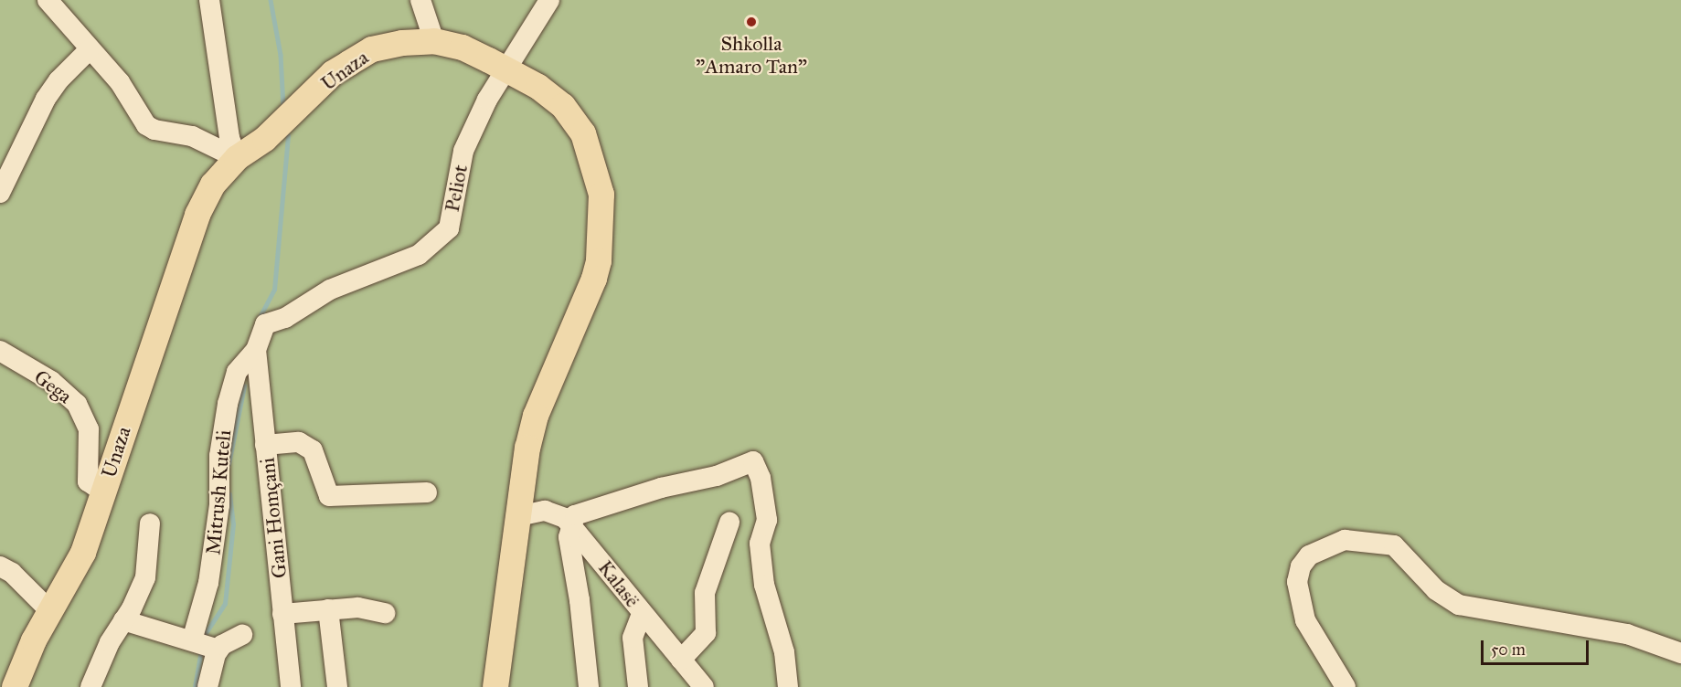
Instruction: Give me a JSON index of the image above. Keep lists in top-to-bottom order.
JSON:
{
  "streets": {
    "main road": ["Unaza"],
    "street": [
      "Peliot",
      "Gega",
      "Mitrush Kuteli",
      "Gani Homçani",
      "Kalasë"
    ]
  },
  "crossings": [
    ["Unaza", "Peliot"],
    ["Unaza", "Gega"],
    ["Unaza", "Kalasë"],
    ["Peliot", "Mitrush Kuteli"],
    ["Peliot", "Gani Homçani"],
    ["Mitrush Kuteli", "Gani Homçani"]
  ],
  "places": ["Shkolla \"Amaro Tan\""],
  "scale_bar": "50 m"
}
